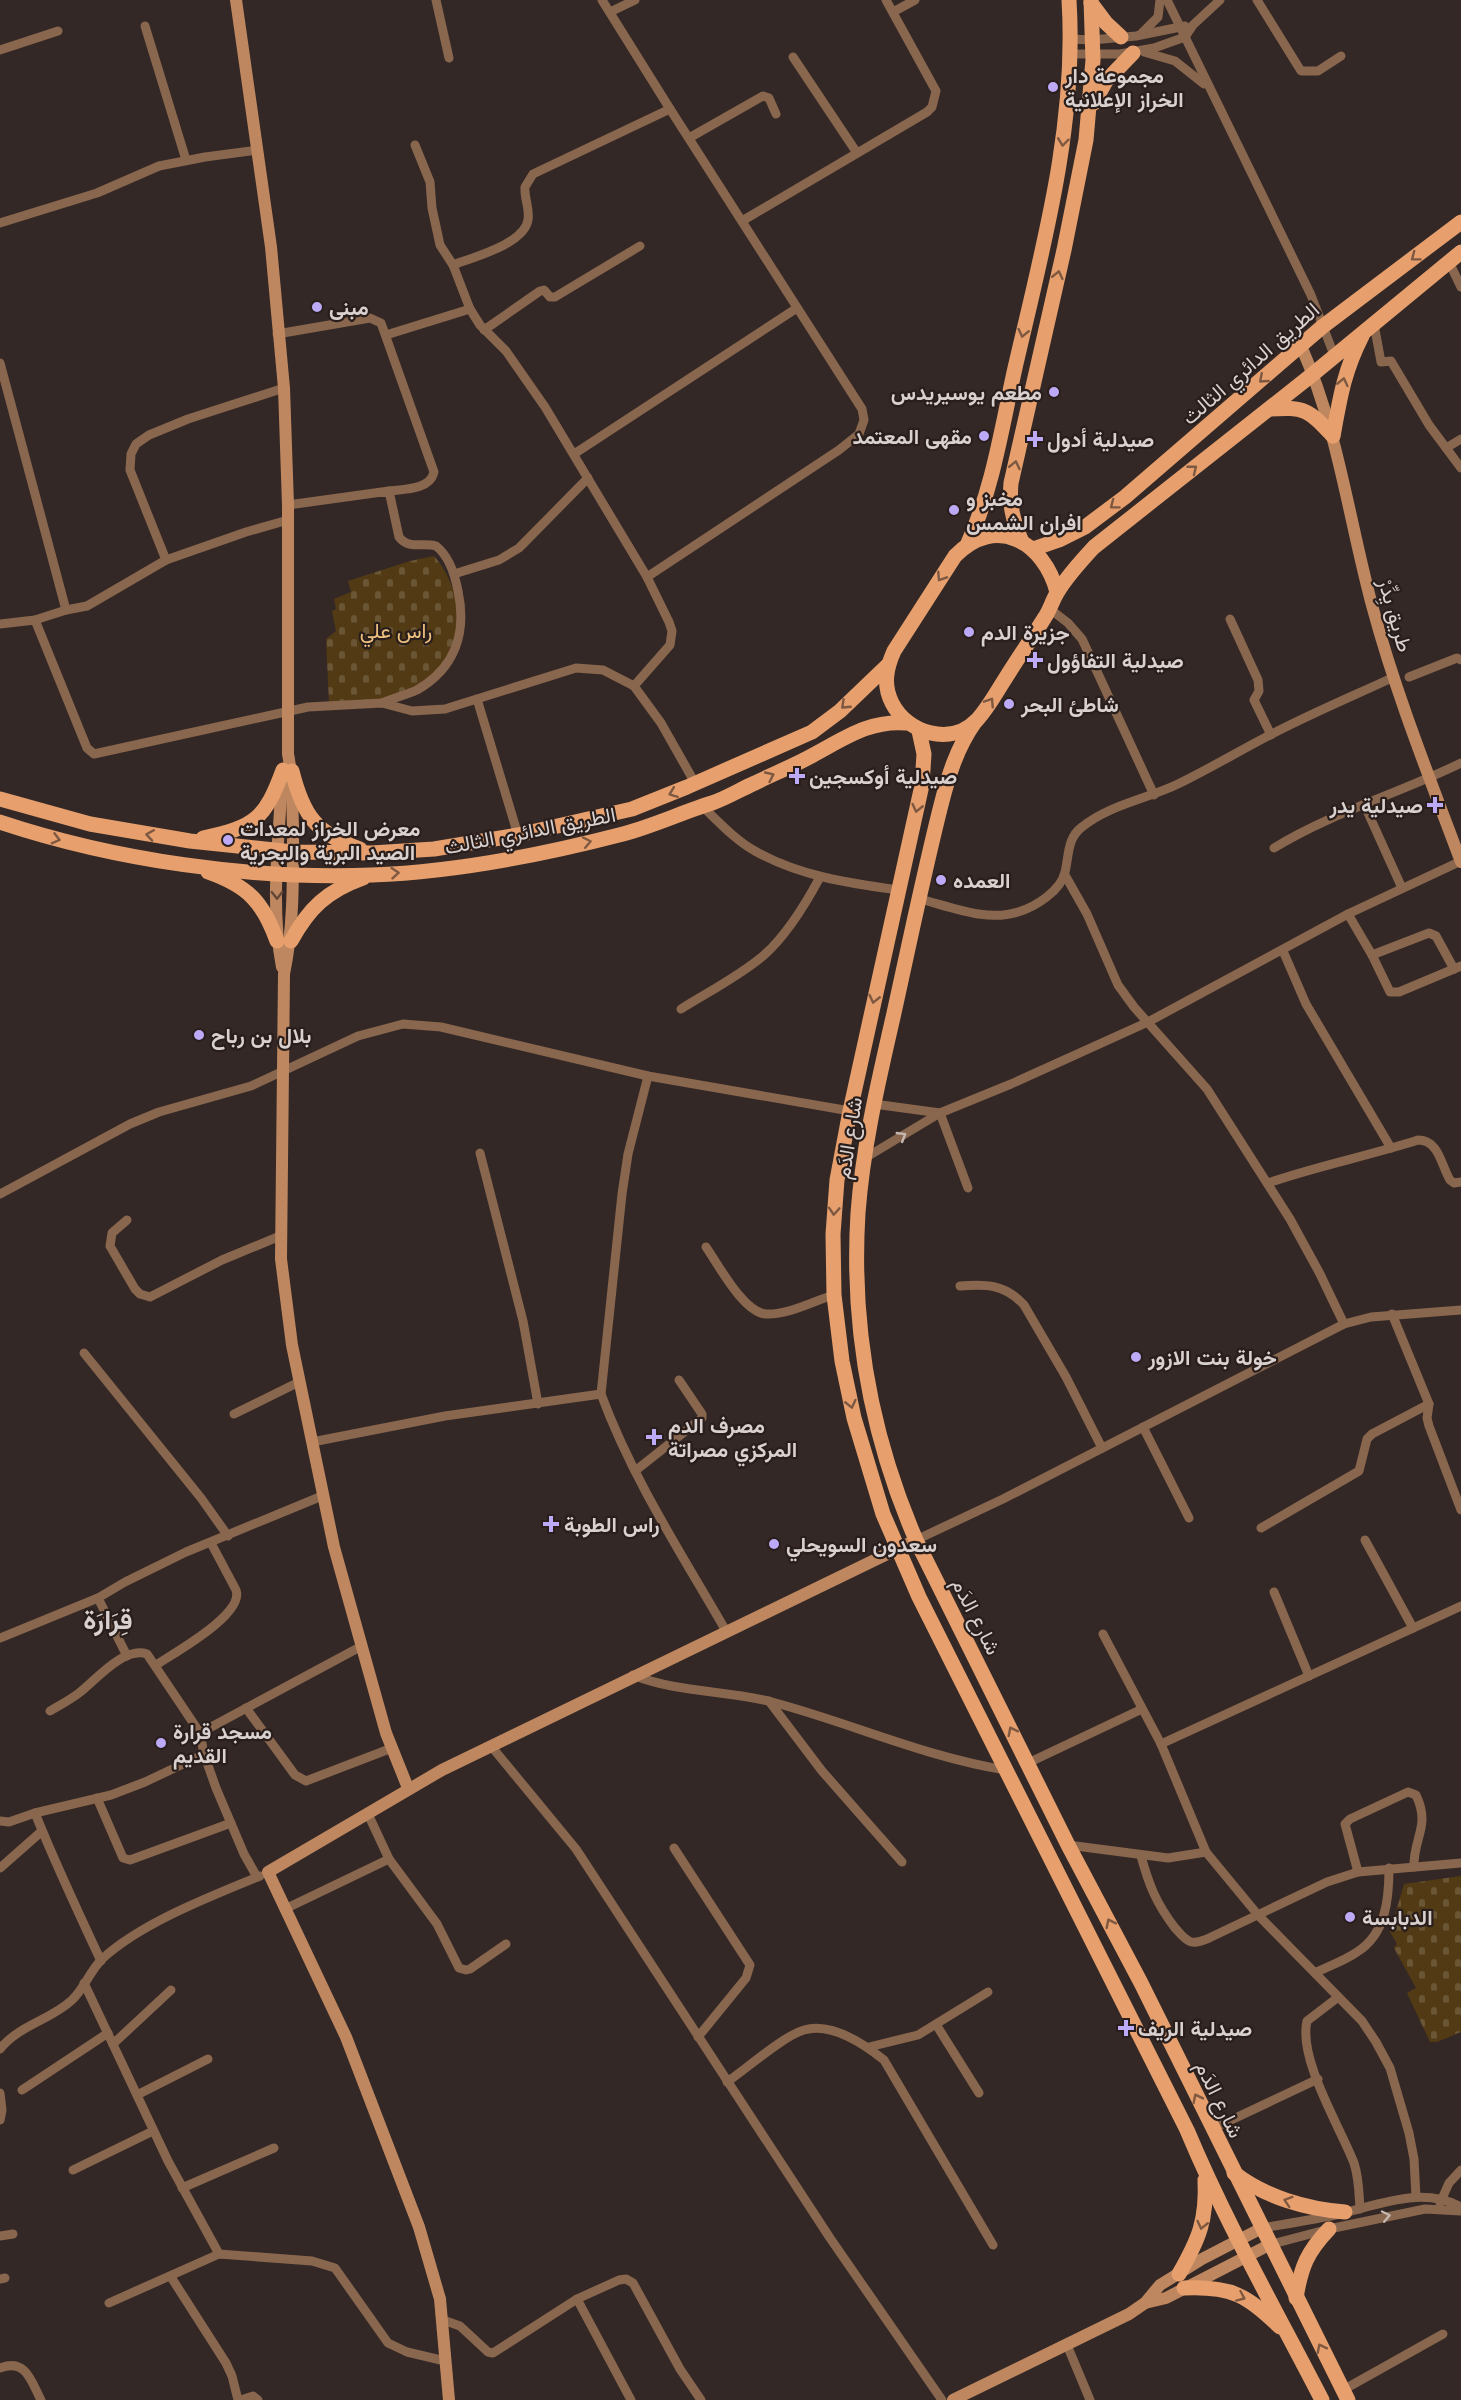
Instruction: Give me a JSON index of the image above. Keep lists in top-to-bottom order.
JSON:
{
  "streets": {
    "main road": ["الطريق الدائري الثالث", "شارع الدَم"],
    "street": ["طريق يِدِّرْ"]
  },
  "crossings": [
    ["الطريق الدائري الثالث", "طريق يِدِّرْ"],
    ["الطريق الدائري الثالث", "شارع الدَم"]
  ],
  "districts": ["قِرَارَة"],
  "parks": ["راس علي"],
  "places": {
    "other": [
      "مجموعة دار الخراز اﻹعلانية",
      "مبنى",
      "مطعم يوسيريدس",
      "مقهى المعتمد",
      "مخبز و افران الشمس",
      "جزيرة الدم",
      "شاطئ البحر",
      "معرض الخراز لمعدات الصيد البرية والبحرية",
      "العمده",
      "بلال بن رباح",
      "خولة بنت الازور",
      "سعدون السويحلي",
      "مسجد قرارة القديم",
      "الدبابسة"
    ],
    "health": [
      "صيدلية أدول",
      "صيدلية التفاؤول",
      "صيدلية أوكسجين",
      "صيدلية يدر",
      "مصرف الدم المركزي مصراتة",
      "راس الطوبة",
      "صيدلية الريف"
    ]
  }
}
